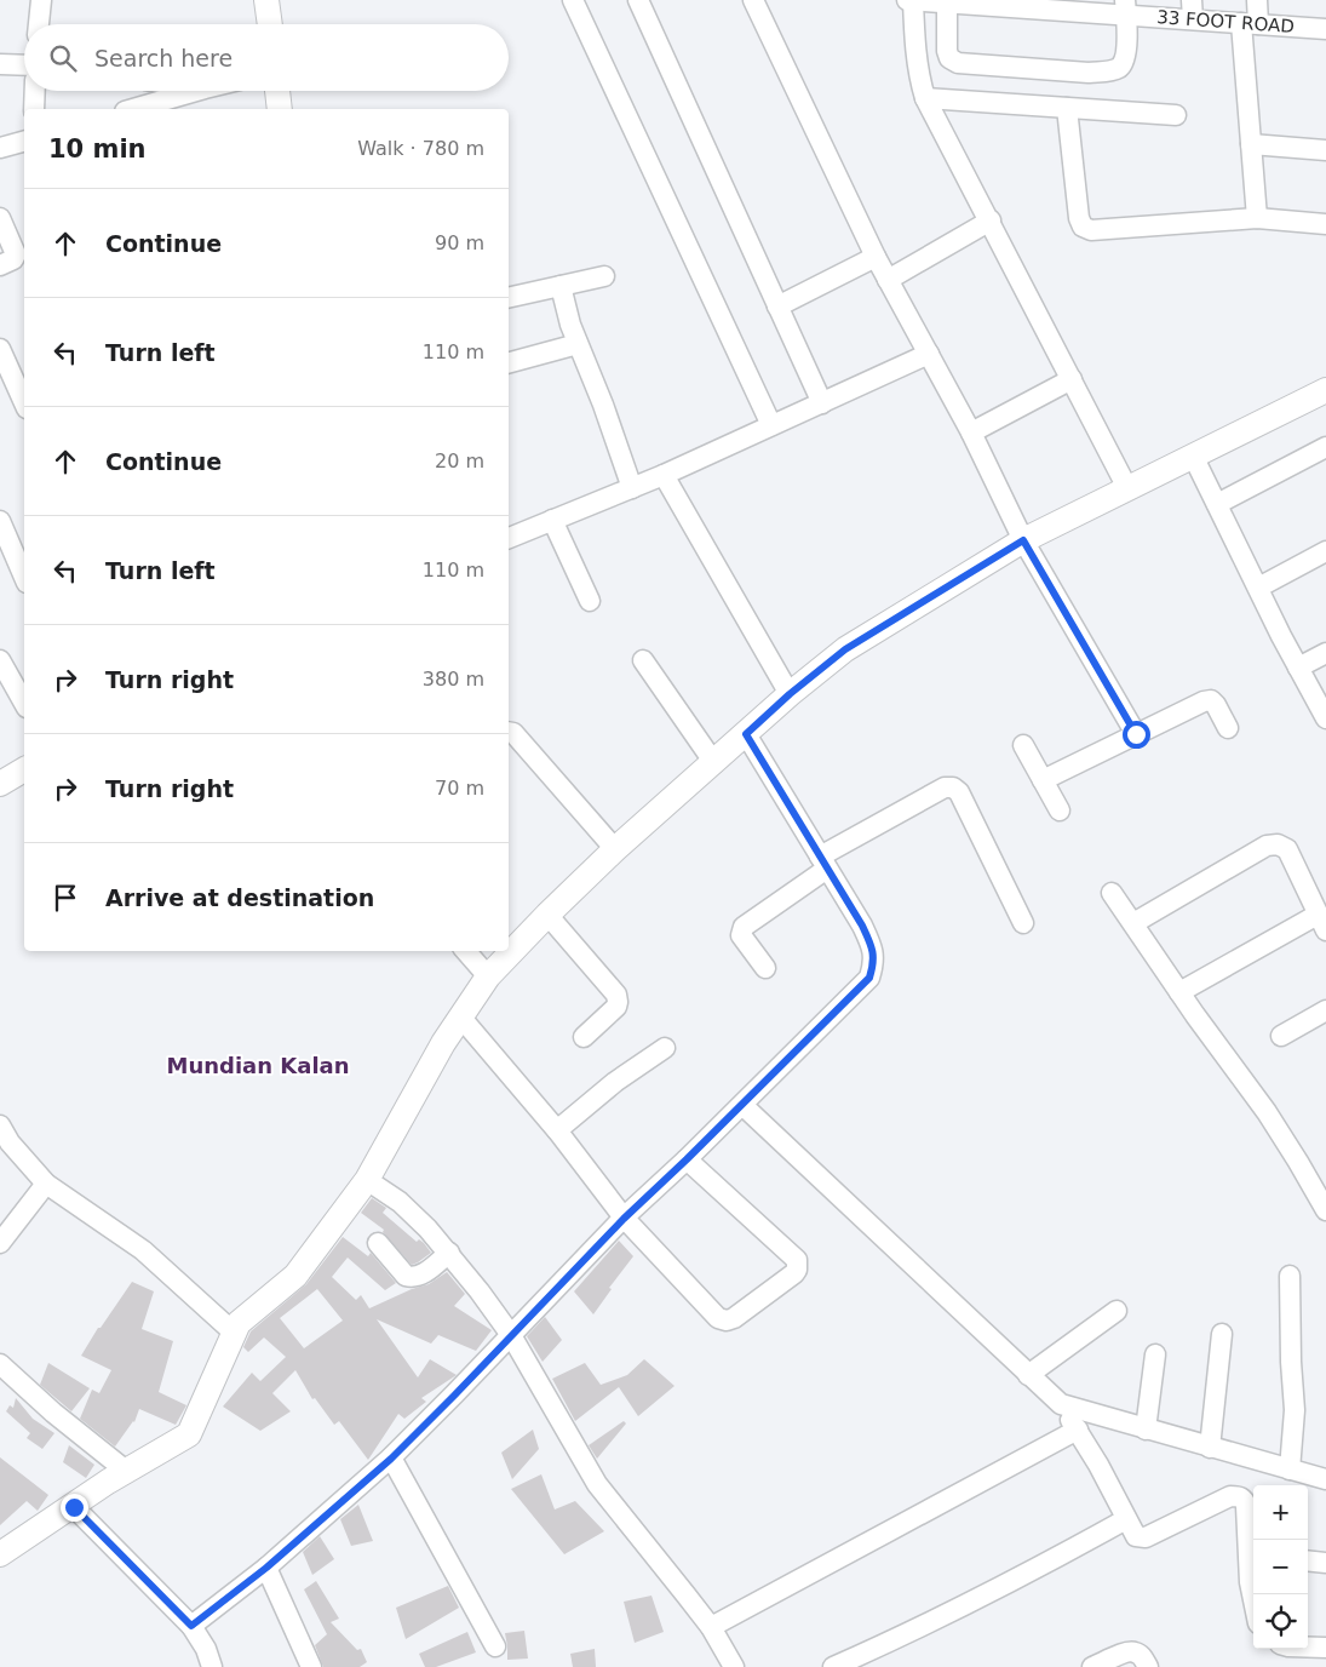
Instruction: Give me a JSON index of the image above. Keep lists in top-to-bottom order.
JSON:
{
  "streets": {
    "street": ["33 FOOT ROAD"]
  },
  "districts": ["Mundian Kalan"],
  "page": {
    "search": "Search here",
    "heading": ["10 min", "Walk · 780 m"],
    "list": [
      ["Continue", "90 m"],
      ["Turn left", "110 m"],
      ["Continue", "20 m"],
      ["Turn left", "110 m"],
      ["Turn right", "380 m"],
      ["Turn right", "70 m"],
      "Arrive at destination"
    ],
    "map_buttons": ["+", "−"]
  }
}
